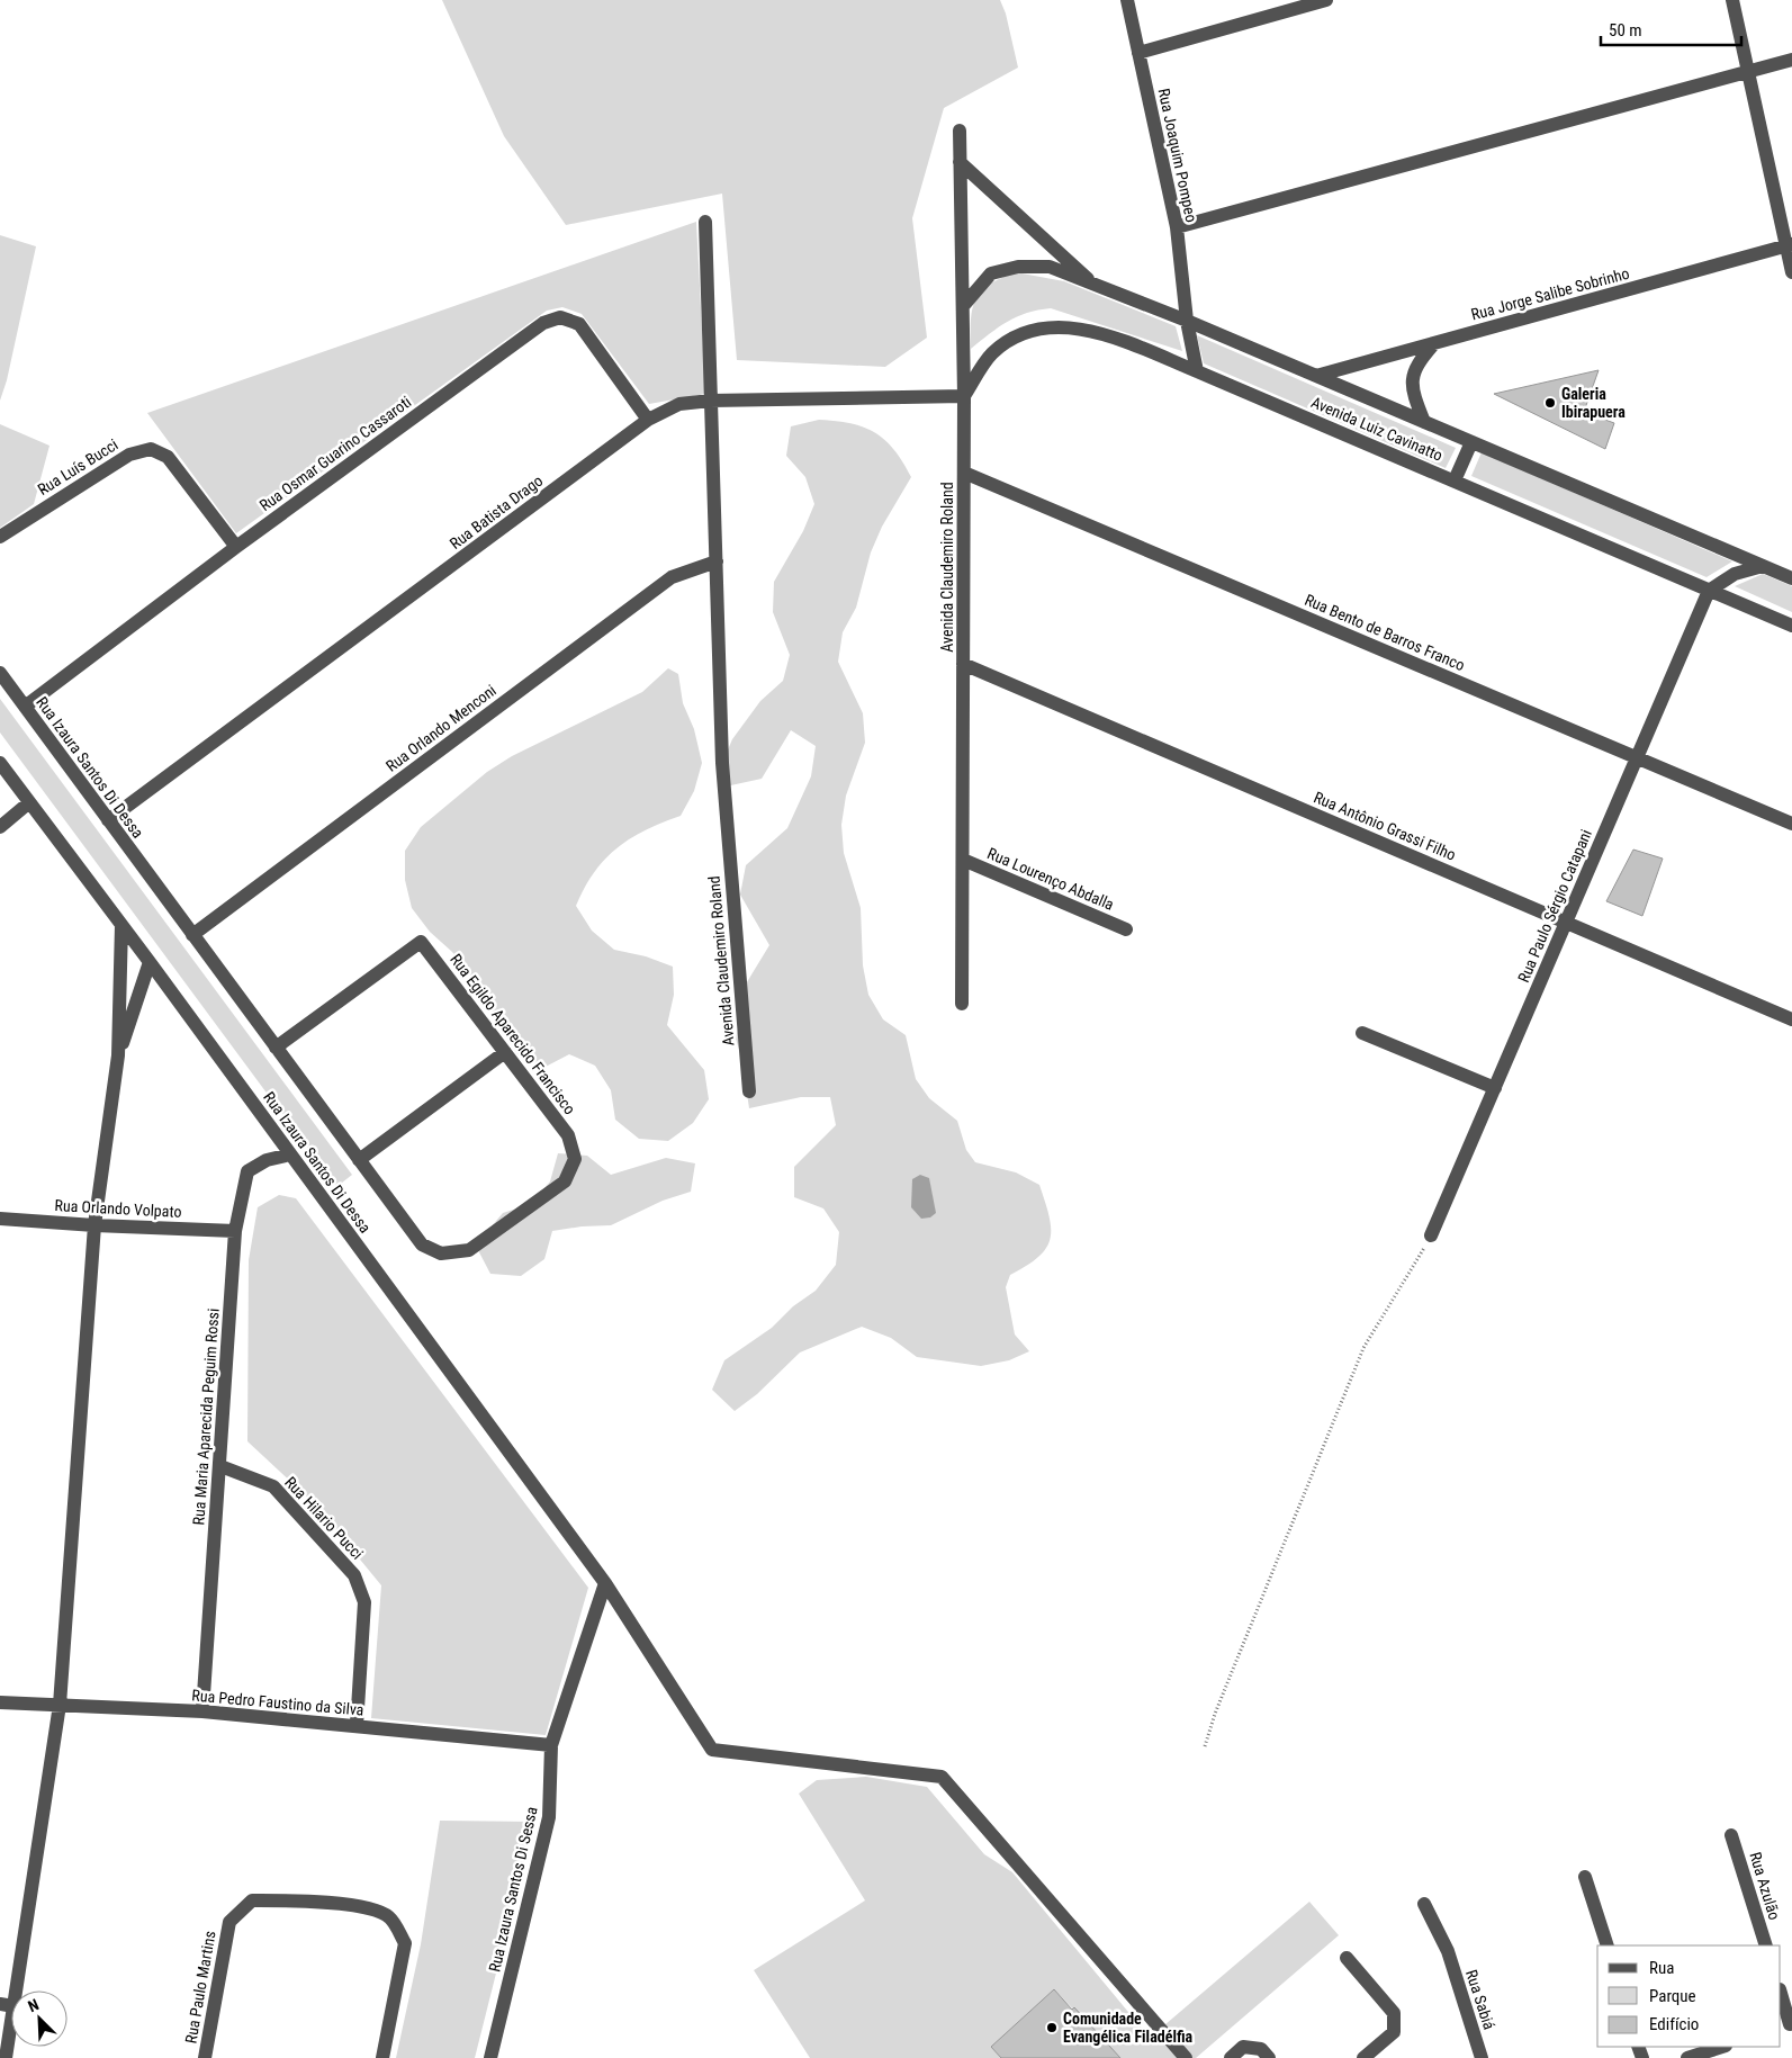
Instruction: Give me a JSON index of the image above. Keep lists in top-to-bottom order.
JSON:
{
  "streets": {
    "street": [
      "Rua Joaquim Pompeo",
      "Rua Jorge Salibe Sobrinho",
      "Avenida Luiz Cavinatto",
      "Rua Osmar Guarino Cassaroti",
      "Rua Luís Bucci",
      "Rua Batista Drago",
      "Avenida Claudemiro Roland",
      "Rua Bento de Barros Franco",
      "Rua Orlando Menconi",
      "Rua Izaura Santos Di Dessa",
      "Rua Antônio Grassi Filho",
      "Rua Lourenço Abdalla",
      "Rua Paulo Sérgio Catapani",
      "Rua Egildo Aparecido Francisco",
      "Rua Orlando Volpato",
      "Rua Maria Aparecida Peguim Rossi",
      "Rua Hilario Pucci",
      "Rua Pedro Faustino da Silva",
      "Rua Azulão",
      "Rua Izaura Santos Di Sessa",
      "Rua Paulo Martins",
      "Rua Sabiá"
    ]
  },
  "crossings": [
    ["Rua Joaquim Pompeo", "Avenida Luiz Cavinatto"],
    ["Rua Jorge Salibe Sobrinho", "Avenida Luiz Cavinatto"],
    ["Avenida Luiz Cavinatto", "Rua Batista Drago"],
    ["Avenida Luiz Cavinatto", "Avenida Claudemiro Roland"],
    ["Avenida Luiz Cavinatto", "Rua Paulo Sérgio Catapani"],
    ["Rua Osmar Guarino Cassaroti", "Rua Luís Bucci"],
    ["Rua Osmar Guarino Cassaroti", "Rua Batista Drago"],
    ["Rua Osmar Guarino Cassaroti", "Rua Izaura Santos Di Dessa"],
    ["Rua Batista Drago", "Avenida Claudemiro Roland"],
    ["Rua Batista Drago", "Rua Izaura Santos Di Dessa"],
    ["Avenida Claudemiro Roland", "Rua Bento de Barros Franco"],
    ["Avenida Claudemiro Roland", "Rua Orlando Menconi"],
    ["Avenida Claudemiro Roland", "Rua Antônio Grassi Filho"],
    ["Avenida Claudemiro Roland", "Rua Lourenço Abdalla"],
    ["Rua Bento de Barros Franco", "Rua Paulo Sérgio Catapani"],
    ["Rua Orlando Menconi", "Rua Izaura Santos Di Dessa"],
    ["Rua Izaura Santos Di Dessa", "Rua Egildo Aparecido Francisco"],
    ["Rua Izaura Santos Di Dessa", "Rua Maria Aparecida Peguim Rossi"],
    ["Rua Izaura Santos Di Dessa", "Rua Izaura Santos Di Sessa"],
    ["Rua Antônio Grassi Filho", "Rua Paulo Sérgio Catapani"],
    ["Rua Orlando Volpato", "Rua Maria Aparecida Peguim Rossi"],
    ["Rua Maria Aparecida Peguim Rossi", "Rua Hilario Pucci"],
    ["Rua Maria Aparecida Peguim Rossi", "Rua Pedro Faustino da Silva"],
    ["Rua Hilario Pucci", "Rua Pedro Faustino da Silva"],
    ["Rua Pedro Faustino da Silva", "Rua Izaura Santos Di Sessa"]
  ],
  "places": ["Galeria Ibirapuera", "Comunidade Evangélica Filadélfia"],
  "legend": ["Rua", "Parque", "Edifício"],
  "scale_bar": "50 m",
  "north": "top left"
}
